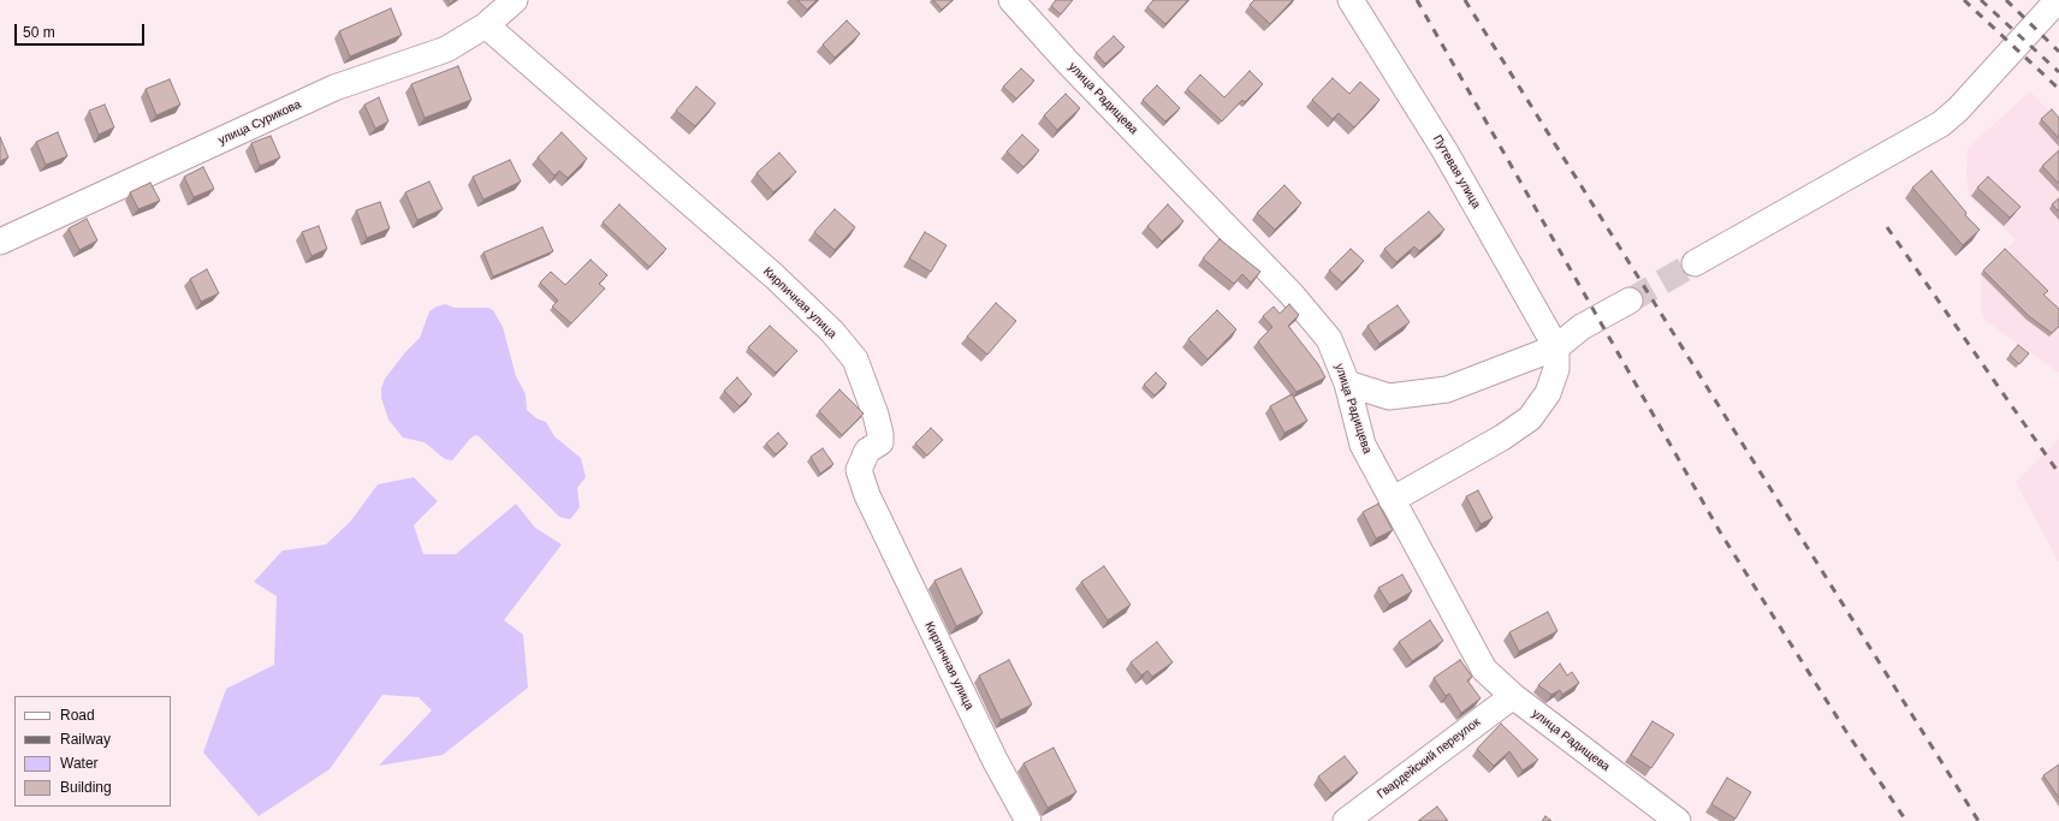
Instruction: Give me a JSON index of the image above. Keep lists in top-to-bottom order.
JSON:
{
  "streets": {
    "street": [
      "улица Радищева",
      "улица Сурикова",
      "Путевая улица",
      "Кирпичная улица",
      "Гвардейский переулок"
    ]
  },
  "crossings": [
    ["улица Радищева", "Гвардейский переулок"],
    ["улица Сурикова", "Кирпичная улица"]
  ],
  "legend": [
    "Road",
    "Railway",
    "Water",
    "Building"
  ],
  "scale_bar": "50 m"
}
